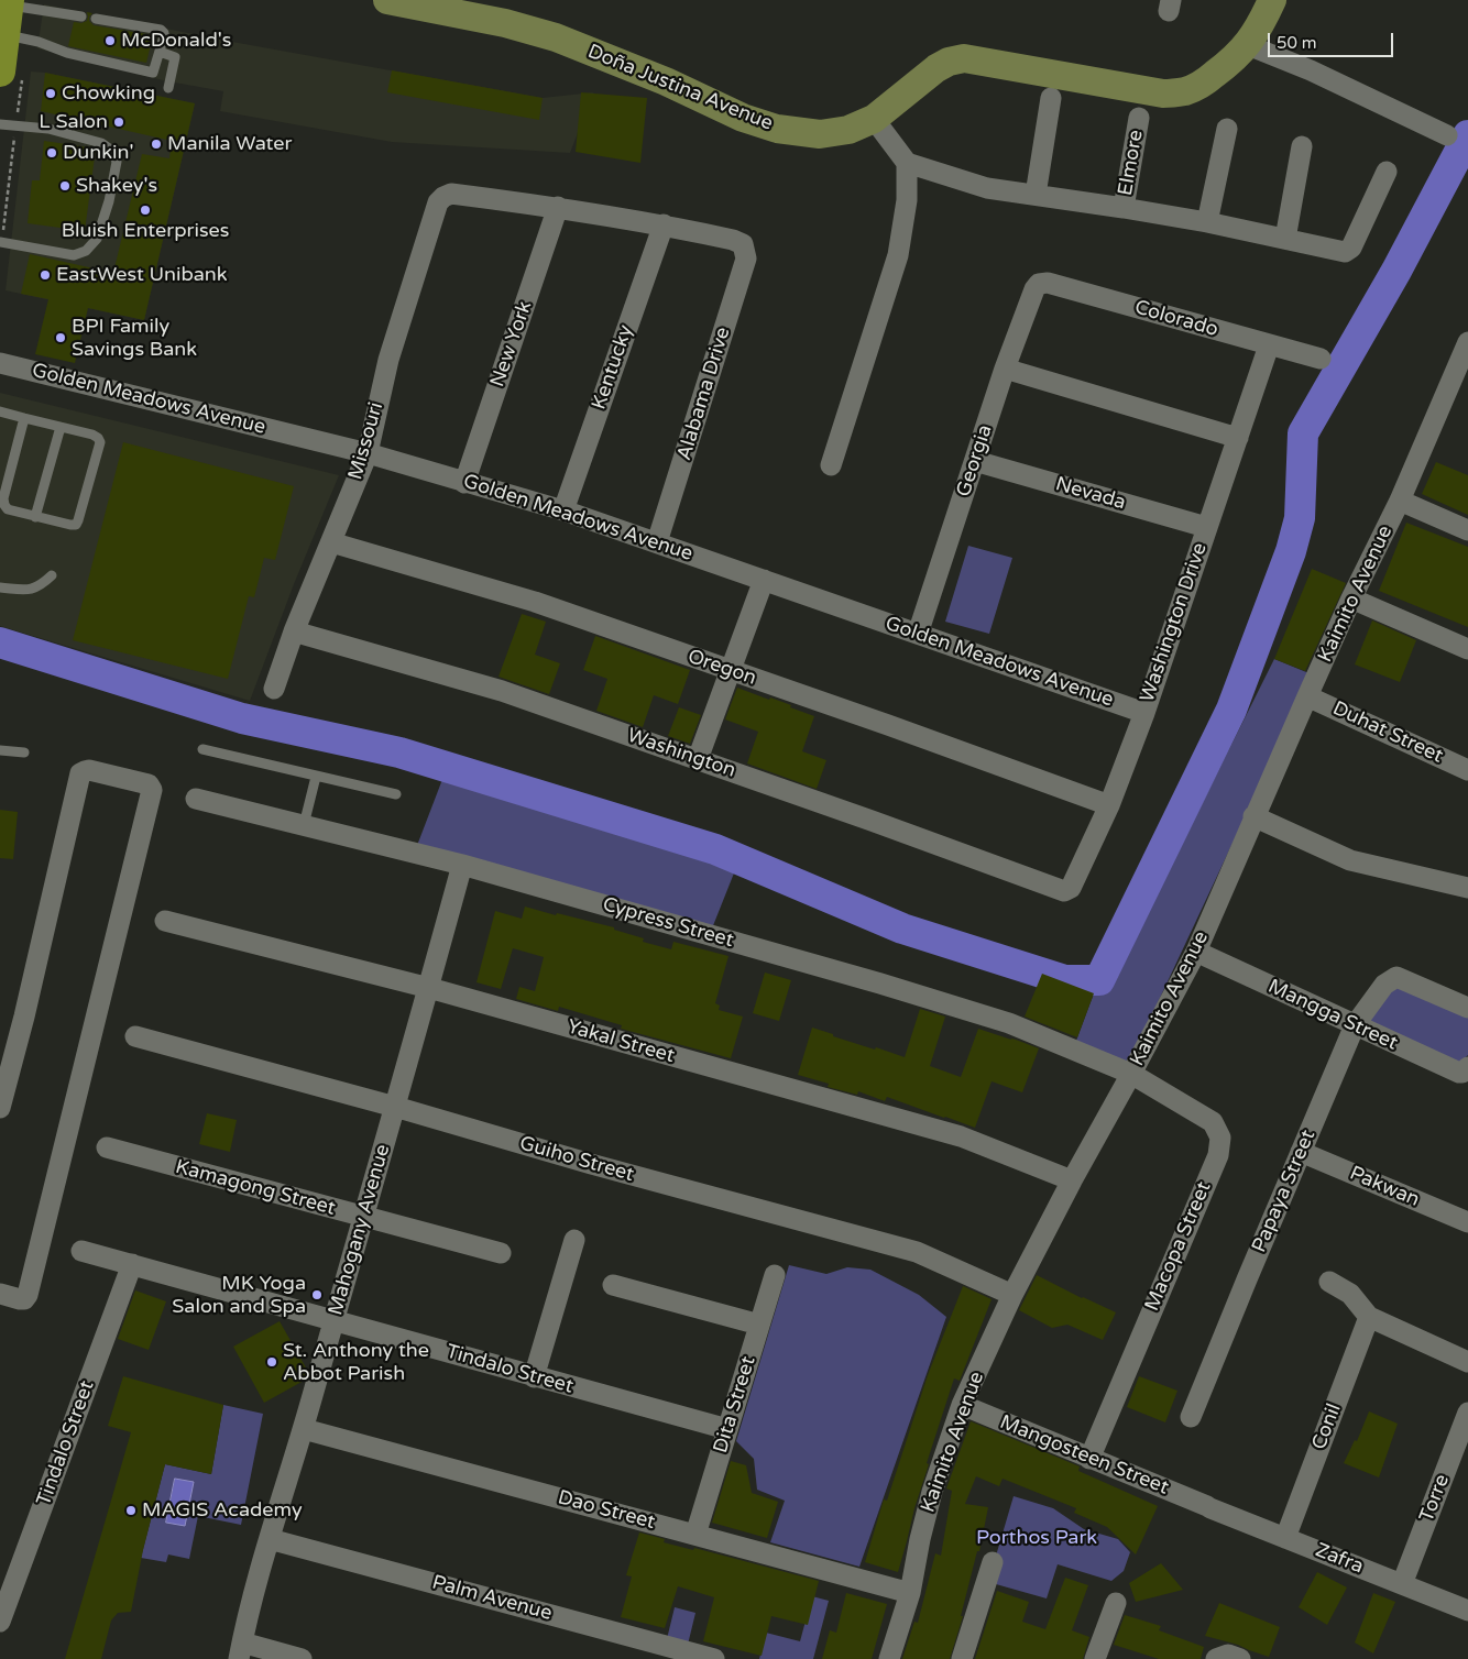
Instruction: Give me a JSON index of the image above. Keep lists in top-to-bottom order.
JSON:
{
  "streets": {
    "street": [
      "Doña Justina Avenue",
      "Elmore",
      "Colorado",
      "New York",
      "Kentucky",
      "Alabama Drive",
      "Golden Meadows Avenue",
      "Missouri",
      "Georgia",
      "Nevada",
      "Kaimito Avenue",
      "Washington Drive",
      "Oregon",
      "Duhat Street",
      "Washington",
      "Cypress Street",
      "Mangga Street",
      "Yakal Street",
      "Guiho Street",
      "Pakwan",
      "Kamagong Street",
      "Papaya Street",
      "Mahogany Avenue",
      "Macopa Street",
      "Tindalo Street",
      "Dita Street",
      "Conil",
      "Mangosteen Street",
      "Torre",
      "Dao Street",
      "Zafra",
      "Palm Avenue"
    ]
  },
  "crossings": [
    ["Colorado", "Georgia"],
    ["Colorado", "Washington Drive"],
    ["New York", "Golden Meadows Avenue"],
    ["New York", "Missouri"],
    ["Kentucky", "Alabama Drive"],
    ["Kentucky", "Golden Meadows Avenue"],
    ["Alabama Drive", "Golden Meadows Avenue"],
    ["Golden Meadows Avenue", "Missouri"],
    ["Golden Meadows Avenue", "Georgia"],
    ["Golden Meadows Avenue", "Washington Drive"],
    ["Missouri", "Oregon"],
    ["Missouri", "Washington"],
    ["Georgia", "Nevada"],
    ["Nevada", "Washington Drive"],
    ["Kaimito Avenue", "Duhat Street"],
    ["Kaimito Avenue", "Cypress Street"],
    ["Kaimito Avenue", "Mangga Street"],
    ["Kaimito Avenue", "Yakal Street"],
    ["Kaimito Avenue", "Guiho Street"],
    ["Kaimito Avenue", "Macopa Street"],
    ["Kaimito Avenue", "Mangosteen Street"],
    ["Kaimito Avenue", "Dao Street"],
    ["Washington Drive", "Oregon"],
    ["Washington Drive", "Washington"],
    ["Cypress Street", "Mahogany Avenue"],
    ["Cypress Street", "Macopa Street"],
    ["Mangga Street", "Papaya Street"],
    ["Yakal Street", "Mahogany Avenue"],
    ["Guiho Street", "Mahogany Avenue"],
    ["Pakwan", "Papaya Street"],
    ["Kamagong Street", "Mahogany Avenue"],
    ["Mahogany Avenue", "Tindalo Street"],
    ["Mahogany Avenue", "Dao Street"],
    ["Mahogany Avenue", "Palm Avenue"],
    ["Macopa Street", "Mangosteen Street"],
    ["Tindalo Street", "Dita Street"],
    ["Dita Street", "Dao Street"],
    ["Conil", "Zafra"],
    ["Mangosteen Street", "Zafra"],
    ["Torre", "Zafra"]
  ],
  "parks": ["Porthos Park"],
  "places": [
    "McDonald's",
    "Chowking",
    "L Salon",
    "Manila Water",
    "Dunkin'",
    "Shakey's",
    "Bluish Enterprises",
    "EastWest Unibank",
    "BPI Family Savings Bank",
    "MK Yoga Salon and Spa",
    "St. Anthony the Abbot Parish",
    "MAGIS Academy"
  ],
  "scale_bar": "50 m"
}
